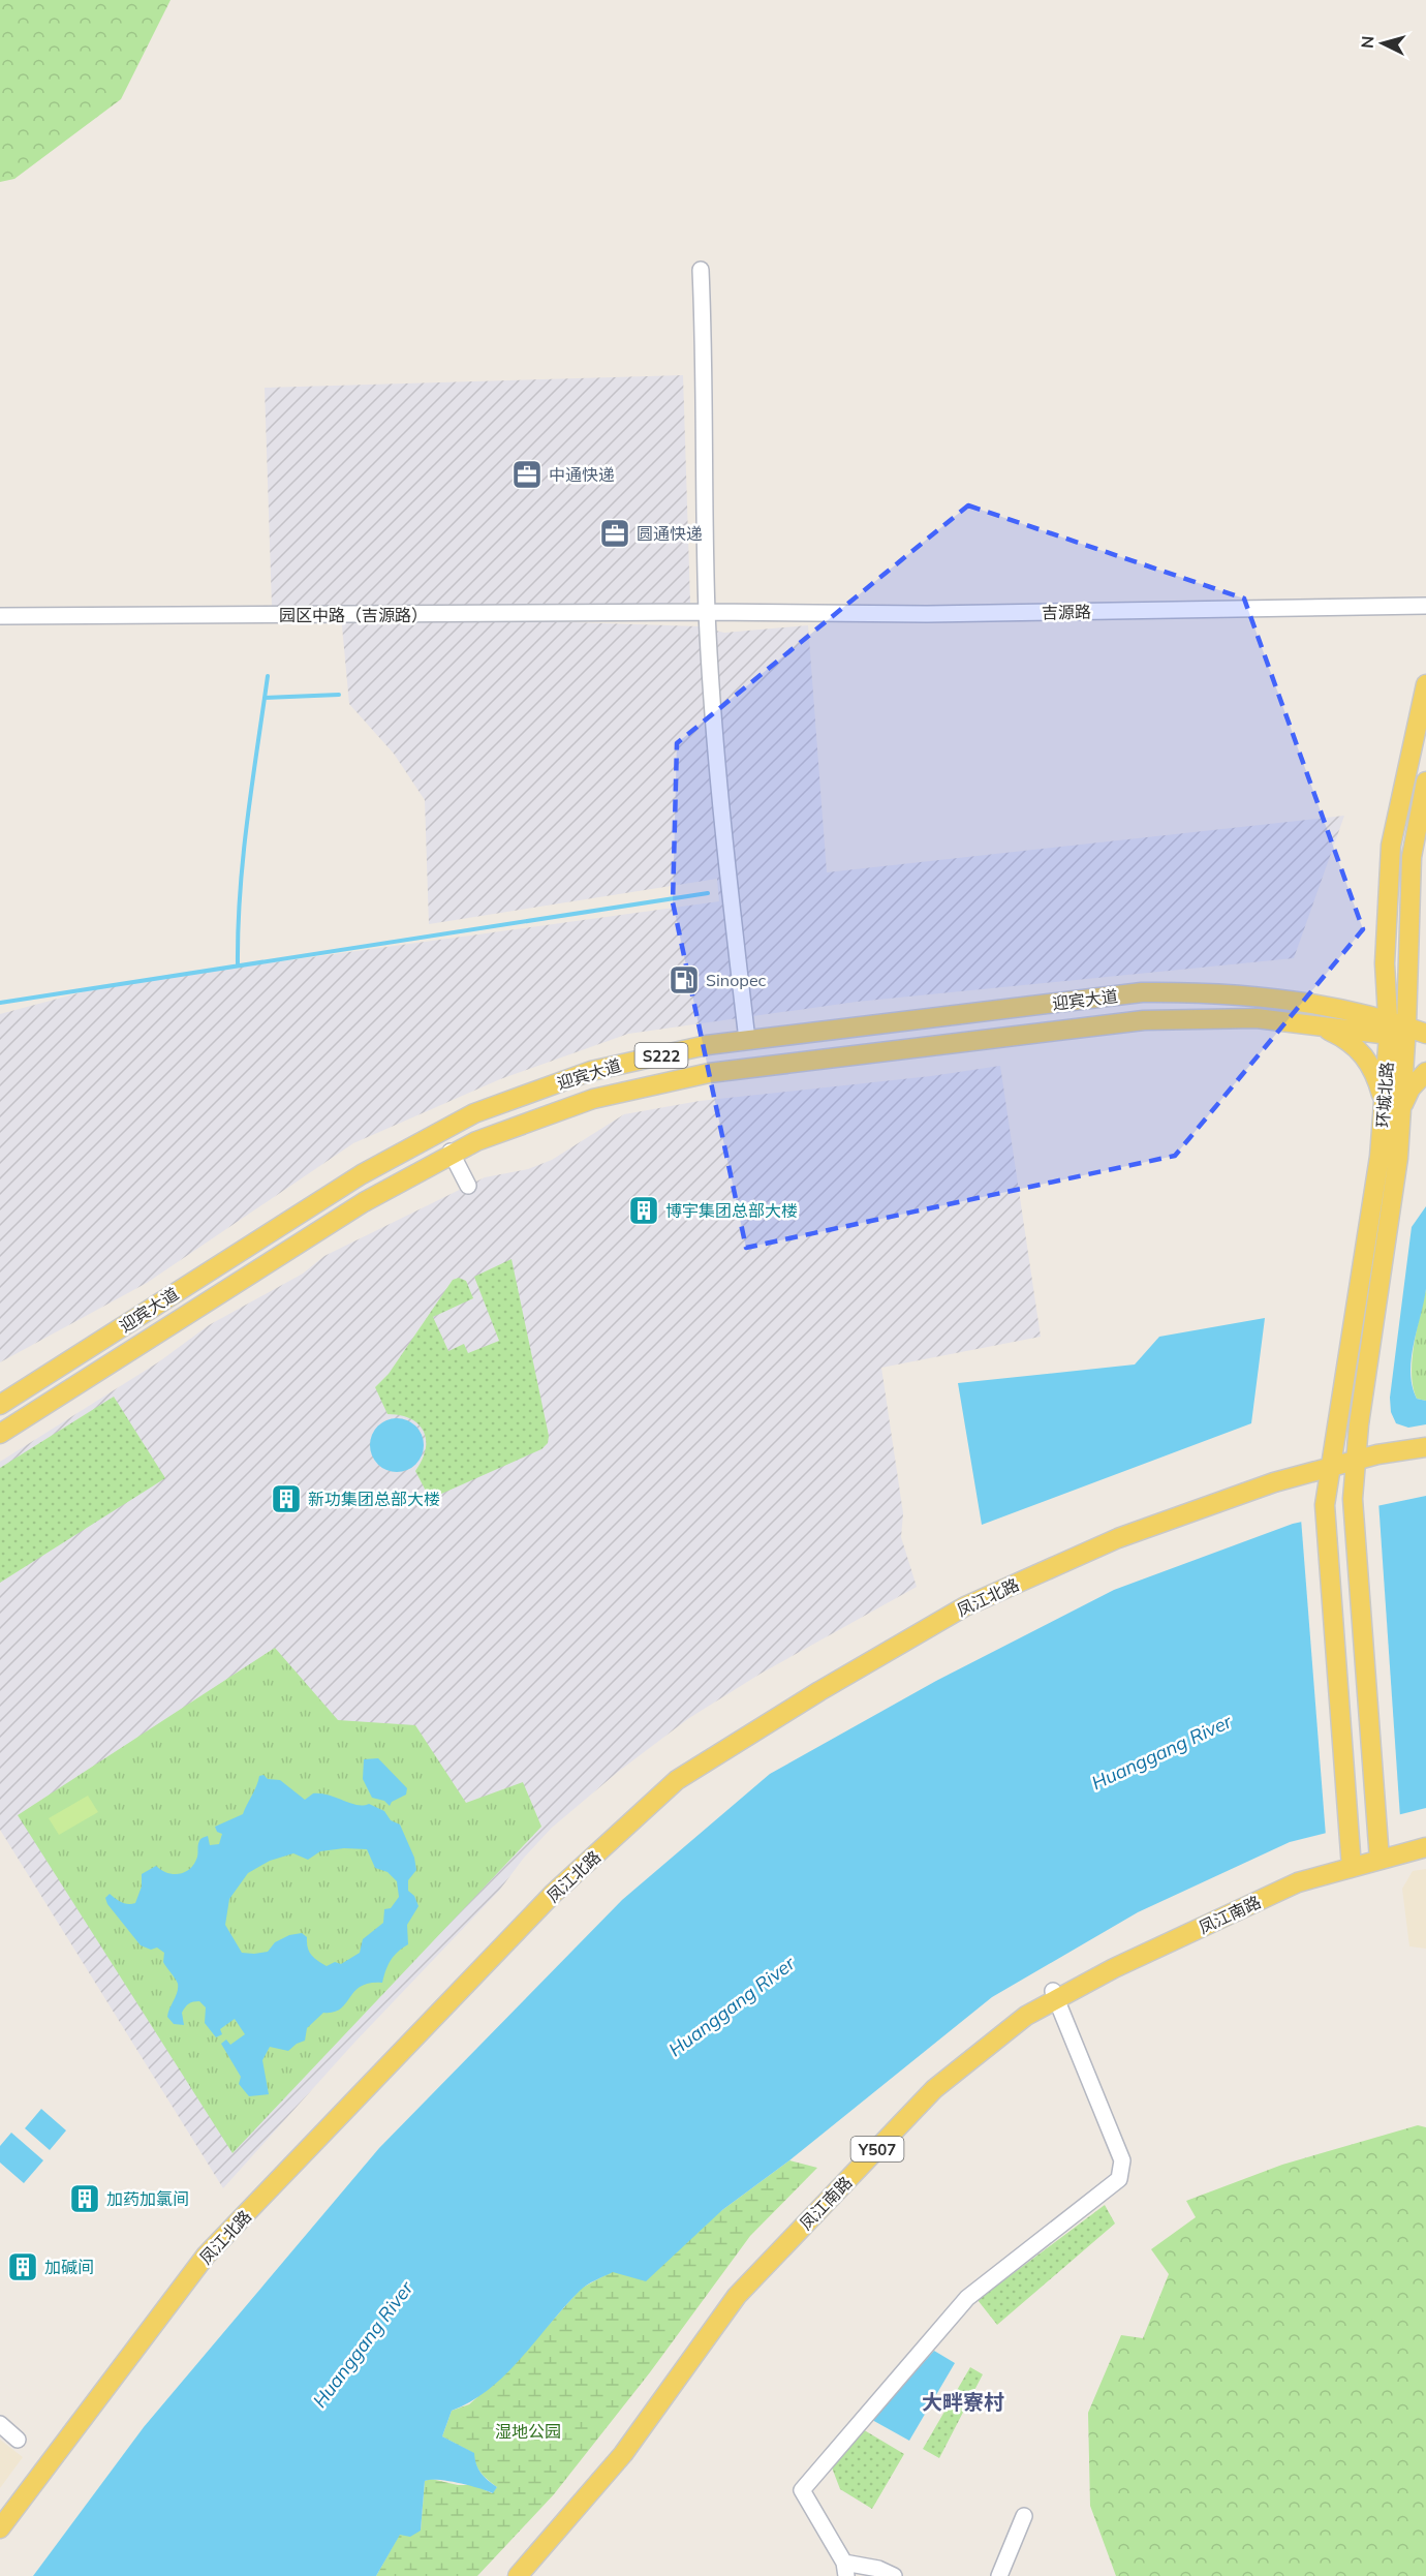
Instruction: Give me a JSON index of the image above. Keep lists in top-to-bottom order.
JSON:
{
  "streets": {
    "main road": [
      "迎宾大道",
      "S222",
      "环城北路",
      "凤江北路",
      "凤江南路",
      "Y507"
    ],
    "street": ["吉源路", "园区中路（吉源路）"]
  },
  "crossings": [
    ["吉源路", "园区中路（吉源路）"],
    ["迎宾大道", "S222"],
    ["迎宾大道", "环城北路"],
    ["S222", "环城北路"],
    ["环城北路", "凤江北路"],
    ["环城北路", "凤江南路"],
    ["环城北路", "Y507"],
    ["凤江南路", "Y507"]
  ],
  "districts": ["大畔寮村"],
  "water": ["Huanggang River"],
  "parks": ["湿地公园"],
  "places": {
    "office": ["中通快递", "圆通快递"],
    "fuel station": ["Sinopec"],
    "building": [
      "博宇集团总部大楼",
      "新功集团总部大楼",
      "加药加氯间",
      "加碱间"
    ]
  },
  "north": "left"
}
